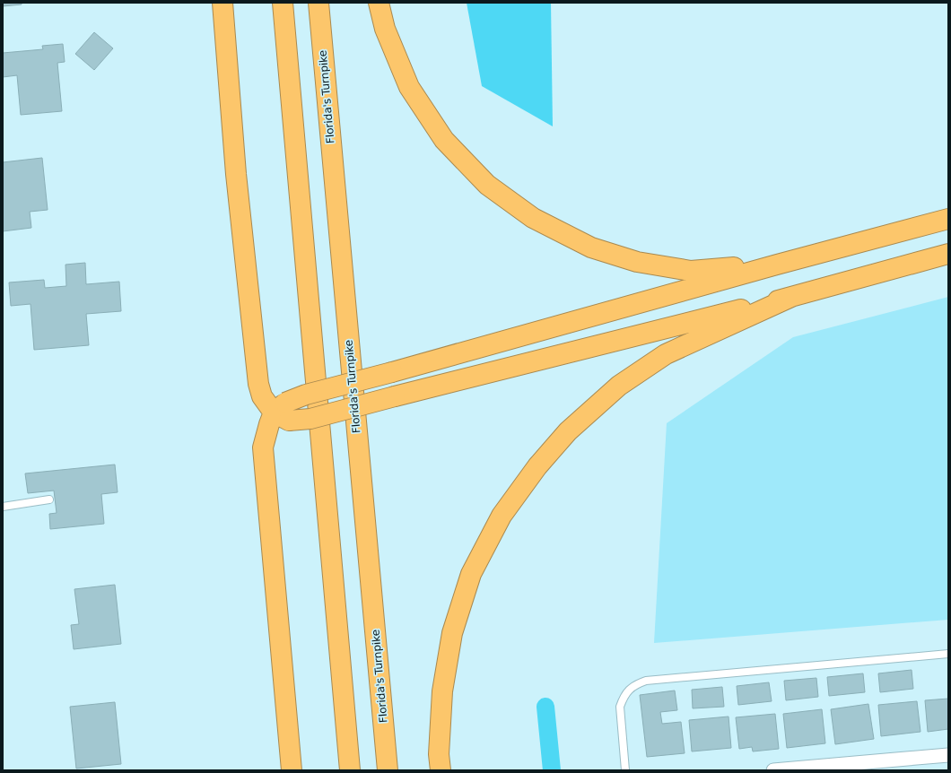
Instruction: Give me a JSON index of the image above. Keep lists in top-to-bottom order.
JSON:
{
  "streets": {
    "highway": ["Florida's Turnpike"]
  }
}
